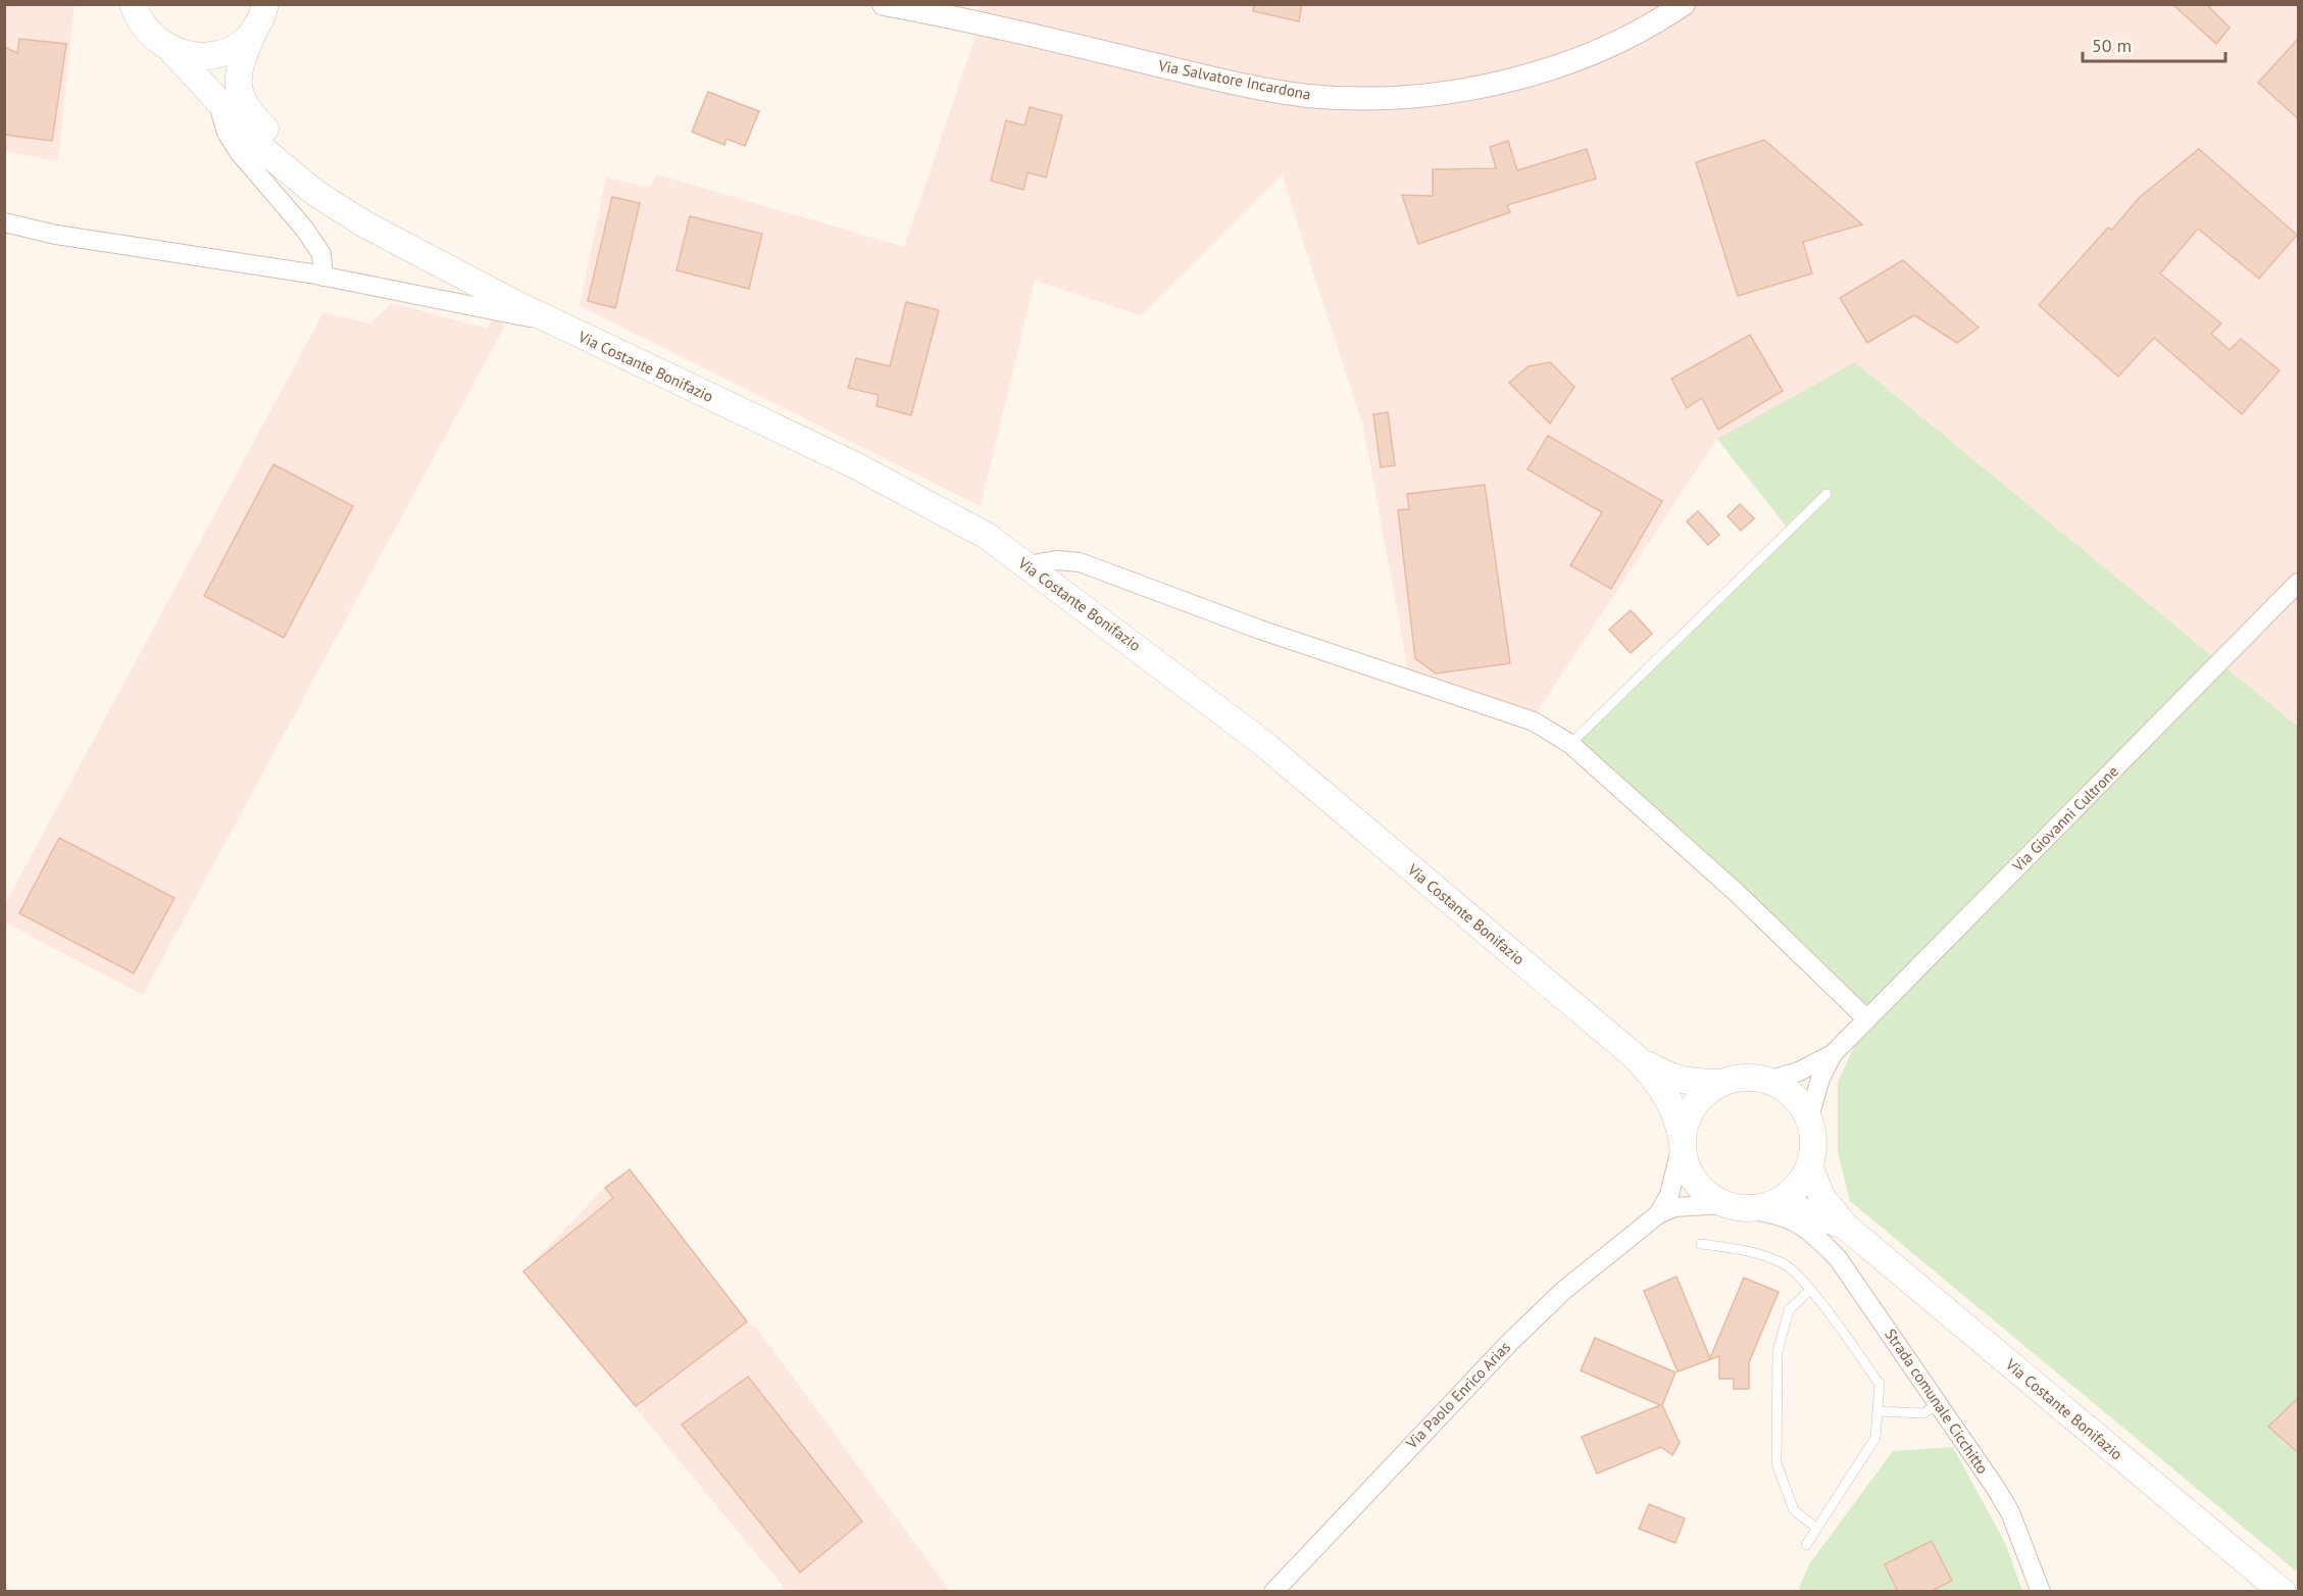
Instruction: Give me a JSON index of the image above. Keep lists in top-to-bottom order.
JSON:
{
  "streets": {
    "main road": ["Via Costante Bonifazio"],
    "street": [
      "Via Salvatore Incardona",
      "Via Giovanni Cultrone",
      "Via Paolo Enrico Arias",
      "Strada comunale Cicchitto"
    ]
  },
  "scale_bar": "50 m"
}
